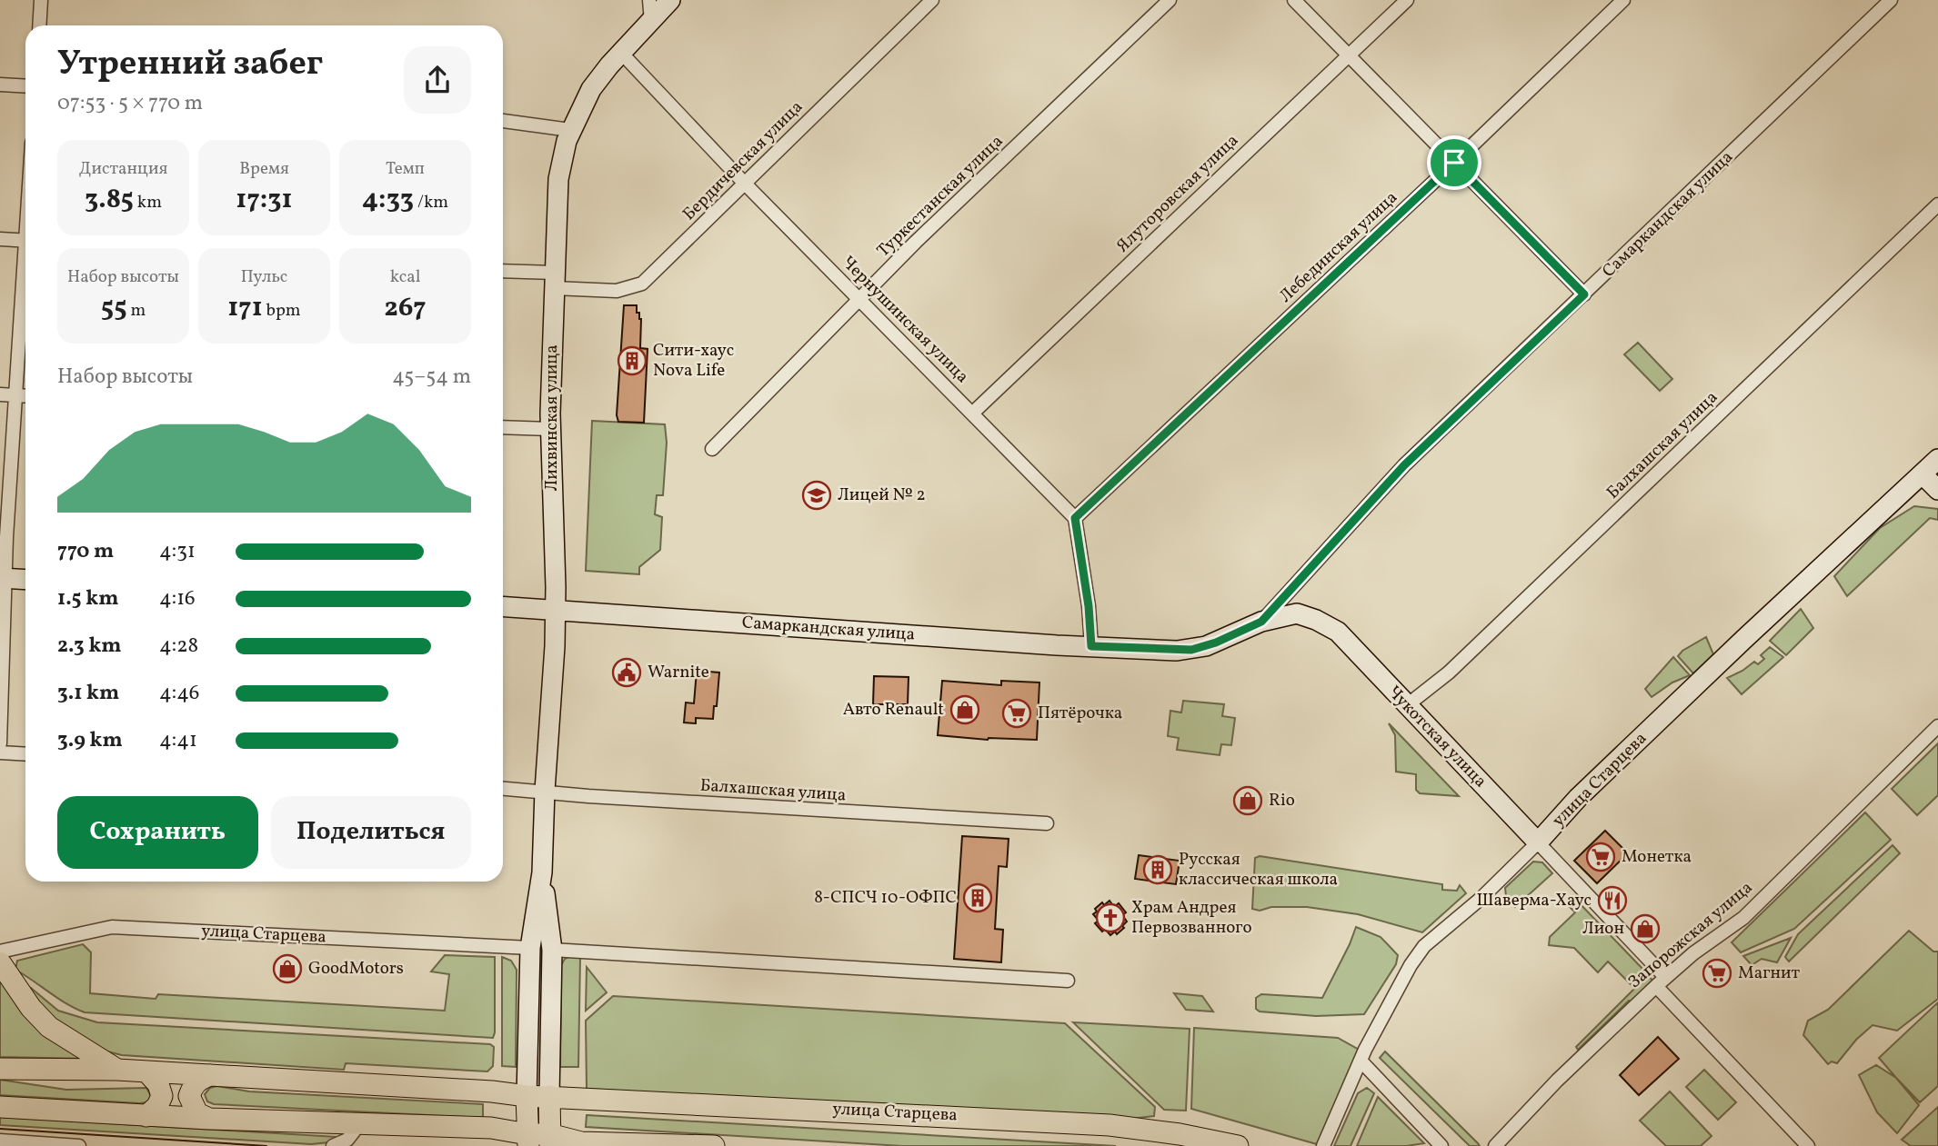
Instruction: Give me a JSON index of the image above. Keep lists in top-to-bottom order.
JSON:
{
  "streets": {
    "main road": [
      "Самаркандская улица",
      "Лихвинская улица",
      "Чукотская улица",
      "улица Старцева"
    ],
    "street": [
      "Бердичевская улица",
      "Ялуторовская улица",
      "Туркестанская улица",
      "Лебединская улица",
      "Чернушинская улица",
      "Балхашская улица",
      "Запорожская улица"
    ]
  },
  "crossings": [
    ["Бердичевская улица", "Чернушинская улица"],
    ["Бердичевская улица", "Лихвинская улица"],
    ["Ялуторовская улица", "Чернушинская улица"],
    ["Туркестанская улица", "Чернушинская улица"],
    ["Самаркандская улица", "Лихвинская улица"],
    ["Самаркандская улица", "Чукотская улица"],
    ["Лебединская улица", "Чернушинская улица"],
    ["Чернушинская улица", "Лихвинская улица"],
    ["Лихвинская улица", "Балхашская улица"],
    ["Балхашская улица", "Чукотская улица"],
    ["Чукотская улица", "улица Старцева"],
    ["Чукотская улица", "Запорожская улица"]
  ],
  "places": {
    "building": ["Сити-хаус Nova Life", "Русская классическая школа", "8-СПСЧ 10-ОФПС"],
    "school or university": ["Лицей № 2"],
    "public building": ["Warnite"],
    "shop": [
      "Авто Renault",
      "Rio",
      "Лион",
      "GoodMotors"
    ],
    "supermarket": ["Пятёрочка", "Монетка", "Магнит"],
    "restaurant": ["Шаверма-Хаус"],
    "church": ["Храм Андрея Первозванного"]
  },
  "page": {
    "heading": ["Утренний забег", "07:53 · 5 × 770 m"],
    "stats": [
      ["Дистанция", "3.85 km"],
      ["Время", "17:31"],
      ["Темп", "4:33 /km"],
      ["Набор высоты", "55 m"],
      ["Пульс", "171 bpm"],
      ["kcal", "267"]
    ],
    "chart": ["Набор высоты", "45–54 m"],
    "list": [
      {
        "name": "770 m",
        "note": "4:31"
      },
      {
        "name": "1.5 km",
        "note": "4:16"
      },
      {
        "name": "2.3 km",
        "note": "4:28"
      },
      {
        "name": "3.1 km",
        "note": "4:46"
      },
      {
        "name": "3.9 km",
        "note": "4:41"
      }
    ],
    "buttons": ["Сохранить", "Поделиться"]
  }
}
